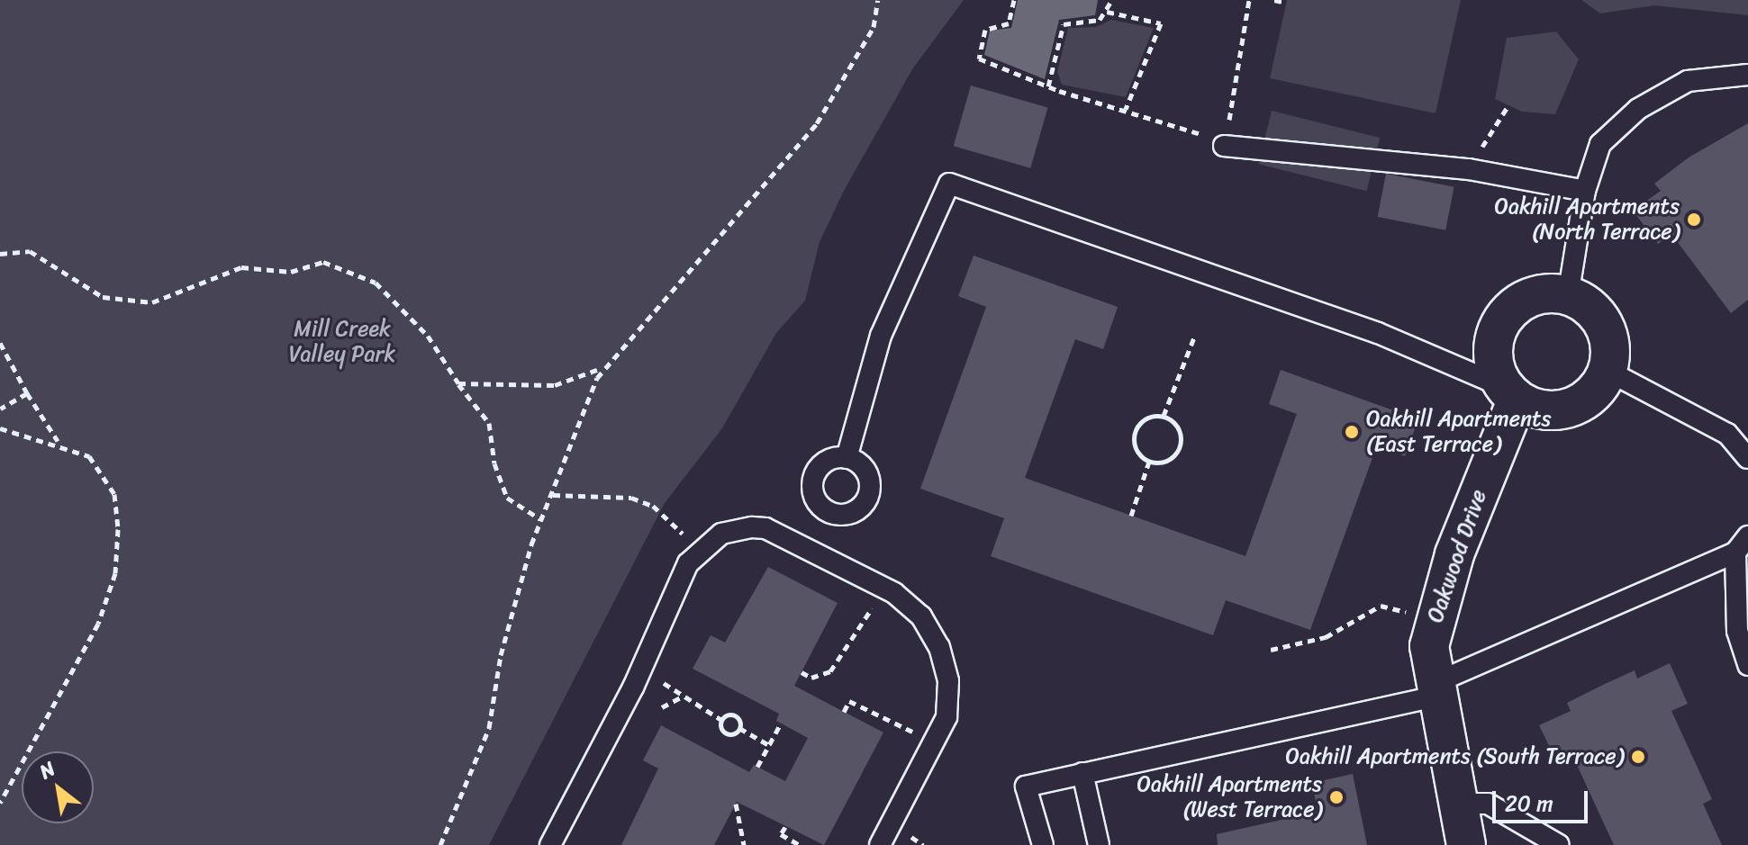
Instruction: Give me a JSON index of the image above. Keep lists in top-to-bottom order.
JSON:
{
  "streets": {
    "street": ["Oakwood Drive"]
  },
  "parks": ["Mill Creek Valley Park"],
  "places": [
    "Oakhill Apartments (North Terrace)",
    "Oakhill Apartments (East Terrace)",
    "Oakhill Apartments (South Terrace)",
    "Oakhill Apartments (West Terrace)"
  ],
  "scale_bar": "20 m",
  "north": "top left"
}
